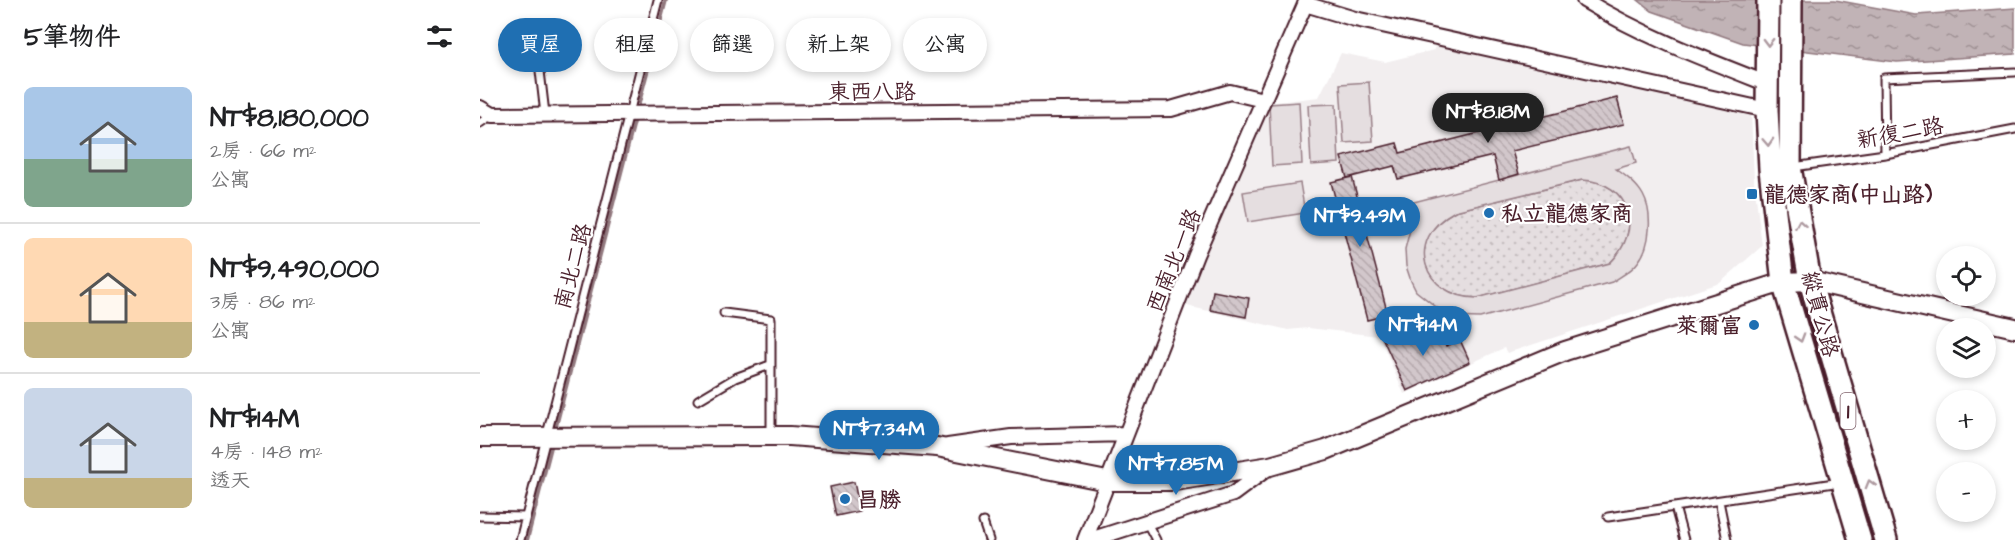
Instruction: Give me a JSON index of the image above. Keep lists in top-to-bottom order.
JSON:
{
  "streets": {
    "main road": ["縱貫公路", "1"],
    "street": ["東西八路", "西南北一路"],
    "lane": ["新復二路", "南北二路"]
  },
  "crossings": [
    ["東西八路", "西南北一路"],
    ["東西八路", "南北二路"],
    ["新復二路", "縱貫公路"],
    ["縱貫公路", "1"]
  ],
  "places": {
    "transit": ["龍德家商(中山路)"],
    "other": ["私立龍德家商", "萊爾富", "昌勝"]
  },
  "page": {
    "heading": "5筆物件",
    "chip": [
      "買屋",
      "租屋",
      "篩選",
      "新上架",
      "公寓"
    ],
    "list": [
      {
        "name": "NT$8,180,000",
        "note": "2房 · 66 m² · 公寓"
      },
      {
        "name": "NT$9,490,000",
        "note": "3房 · 86 m² · 公寓"
      },
      {
        "name": "NT$14M",
        "note": "4房 · 148 m² · 透天"
      }
    ],
    "price": [
      "NT$8.18M",
      "NT$9.49M",
      "NT$14M",
      "NT$7.34M",
      "NT$7.85M"
    ],
    "map_buttons": ["+", "−"]
  }
}
